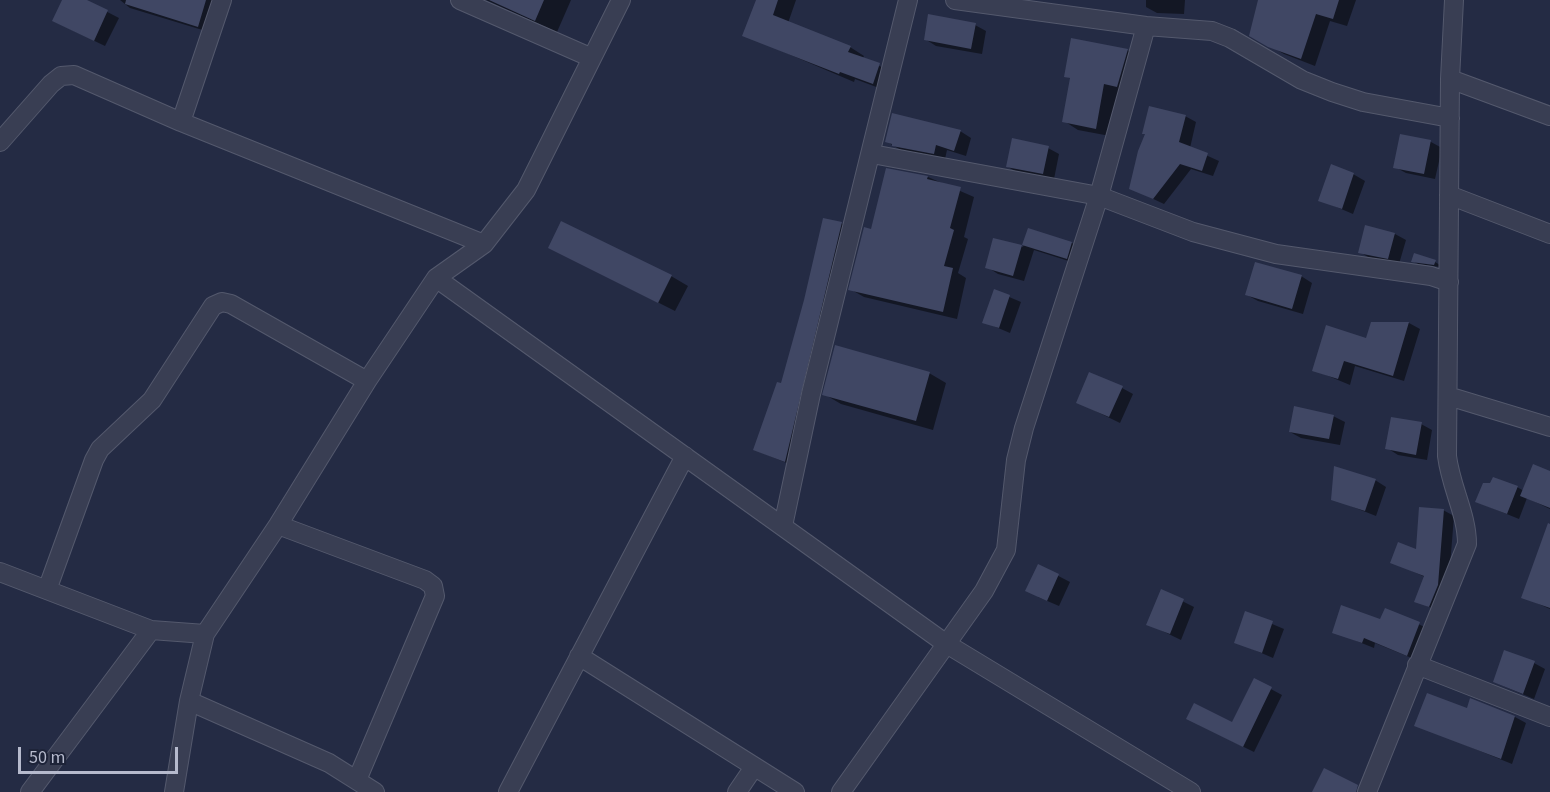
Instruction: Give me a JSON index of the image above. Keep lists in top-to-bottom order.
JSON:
{
  "scale_bar": "50 m"
}
